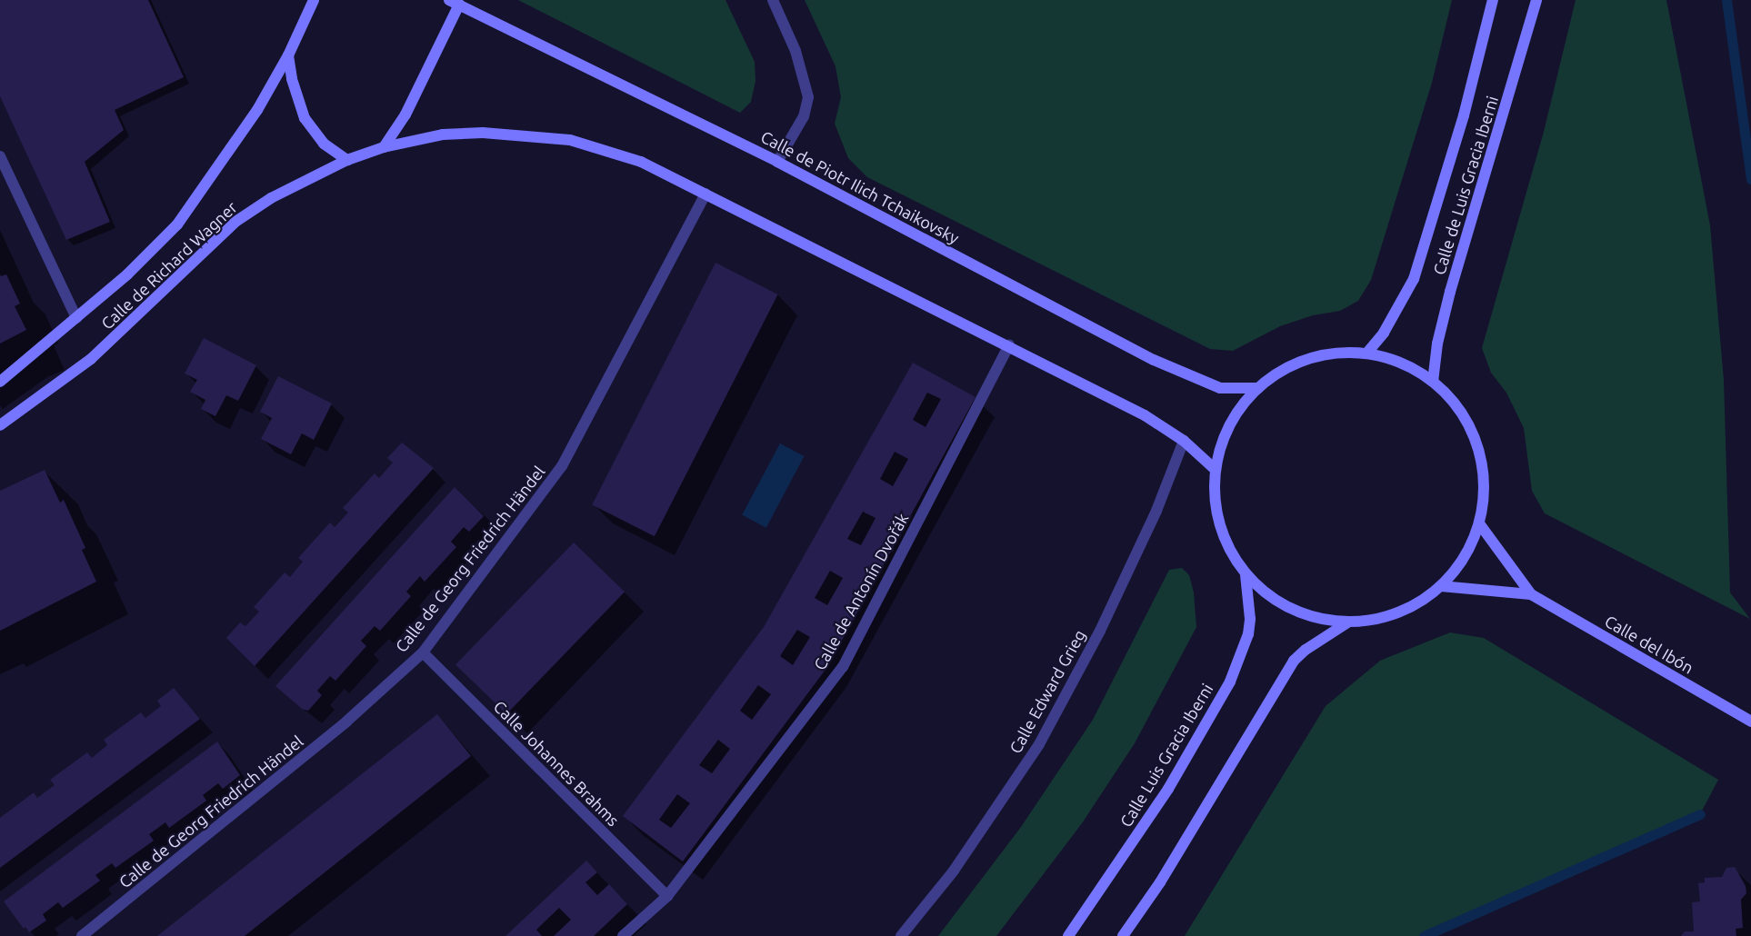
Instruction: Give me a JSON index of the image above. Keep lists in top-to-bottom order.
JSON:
{
  "streets": {
    "street": [
      "Calle de Luis Gracia Iberni",
      "Calle de Piotr Ilich Tchaikovsky",
      "Calle de Richard Wagner",
      "Calle de Georg Friedrich Händel",
      "Calle de Antonín Dvořák",
      "Calle del Ibón",
      "Calle Edward Grieg",
      "Calle Luis Gracia Iberni",
      "Calle Johannes Brahms"
    ]
  },
  "crossings": [
    ["Calle de Richard Wagner", "Calle de Georg Friedrich Händel"],
    ["Calle de Georg Friedrich Händel", "Calle Johannes Brahms"],
    ["Calle de Antonín Dvořák", "Calle Johannes Brahms"]
  ]
}
